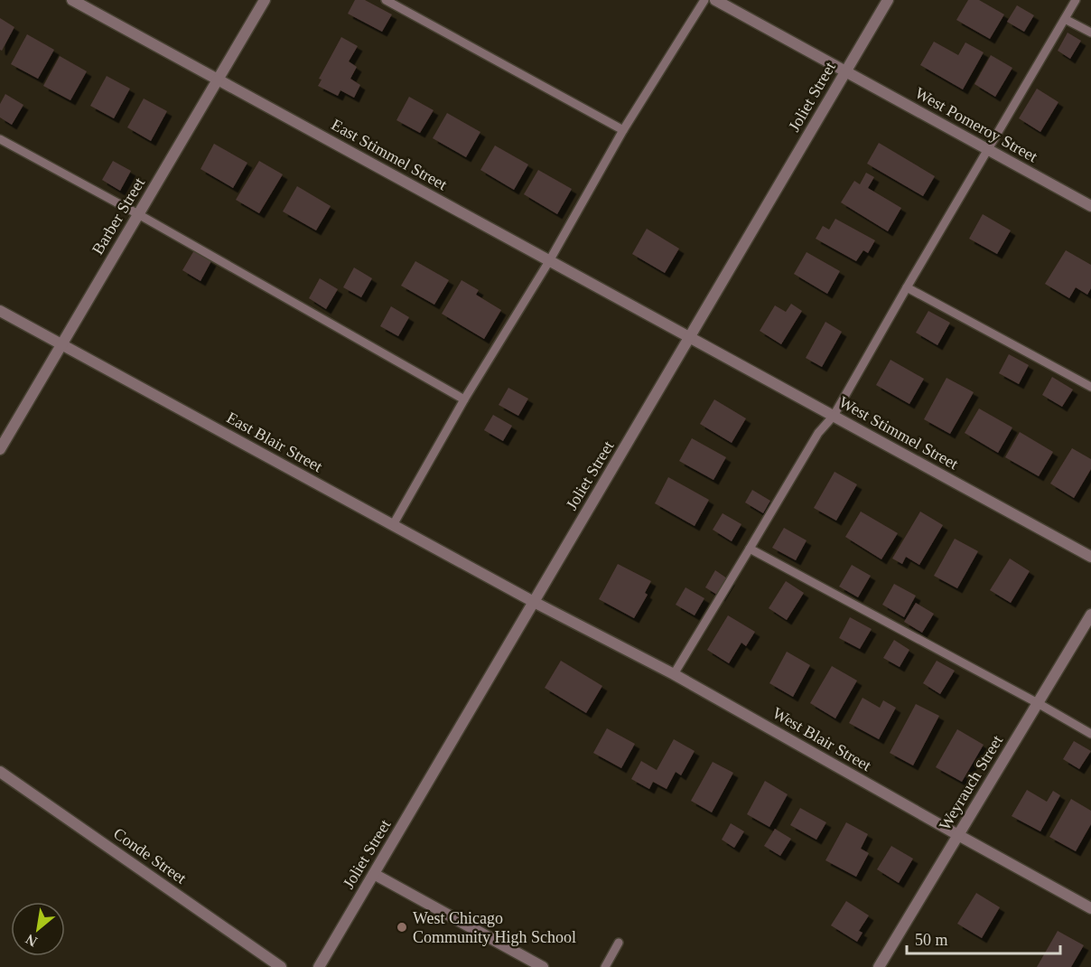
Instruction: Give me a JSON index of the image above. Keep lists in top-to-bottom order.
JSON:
{
  "streets": {
    "street": [
      "Joliet Street",
      "West Pomeroy Street",
      "East Stimmel Street",
      "Barber Street",
      "West Stimmel Street",
      "East Blair Street",
      "West Blair Street",
      "Weyrauch Street",
      "Conde Street"
    ]
  },
  "crossings": [
    ["Joliet Street", "West Pomeroy Street"],
    ["Joliet Street", "East Stimmel Street"],
    ["Joliet Street", "West Stimmel Street"],
    ["Joliet Street", "East Blair Street"],
    ["Joliet Street", "West Blair Street"],
    ["East Stimmel Street", "Barber Street"],
    ["East Stimmel Street", "West Stimmel Street"],
    ["Barber Street", "East Blair Street"],
    ["East Blair Street", "West Blair Street"],
    ["West Blair Street", "Weyrauch Street"]
  ],
  "places": ["West Chicago Community High School"],
  "scale_bar": "50 m",
  "north": "bottom left"
}
